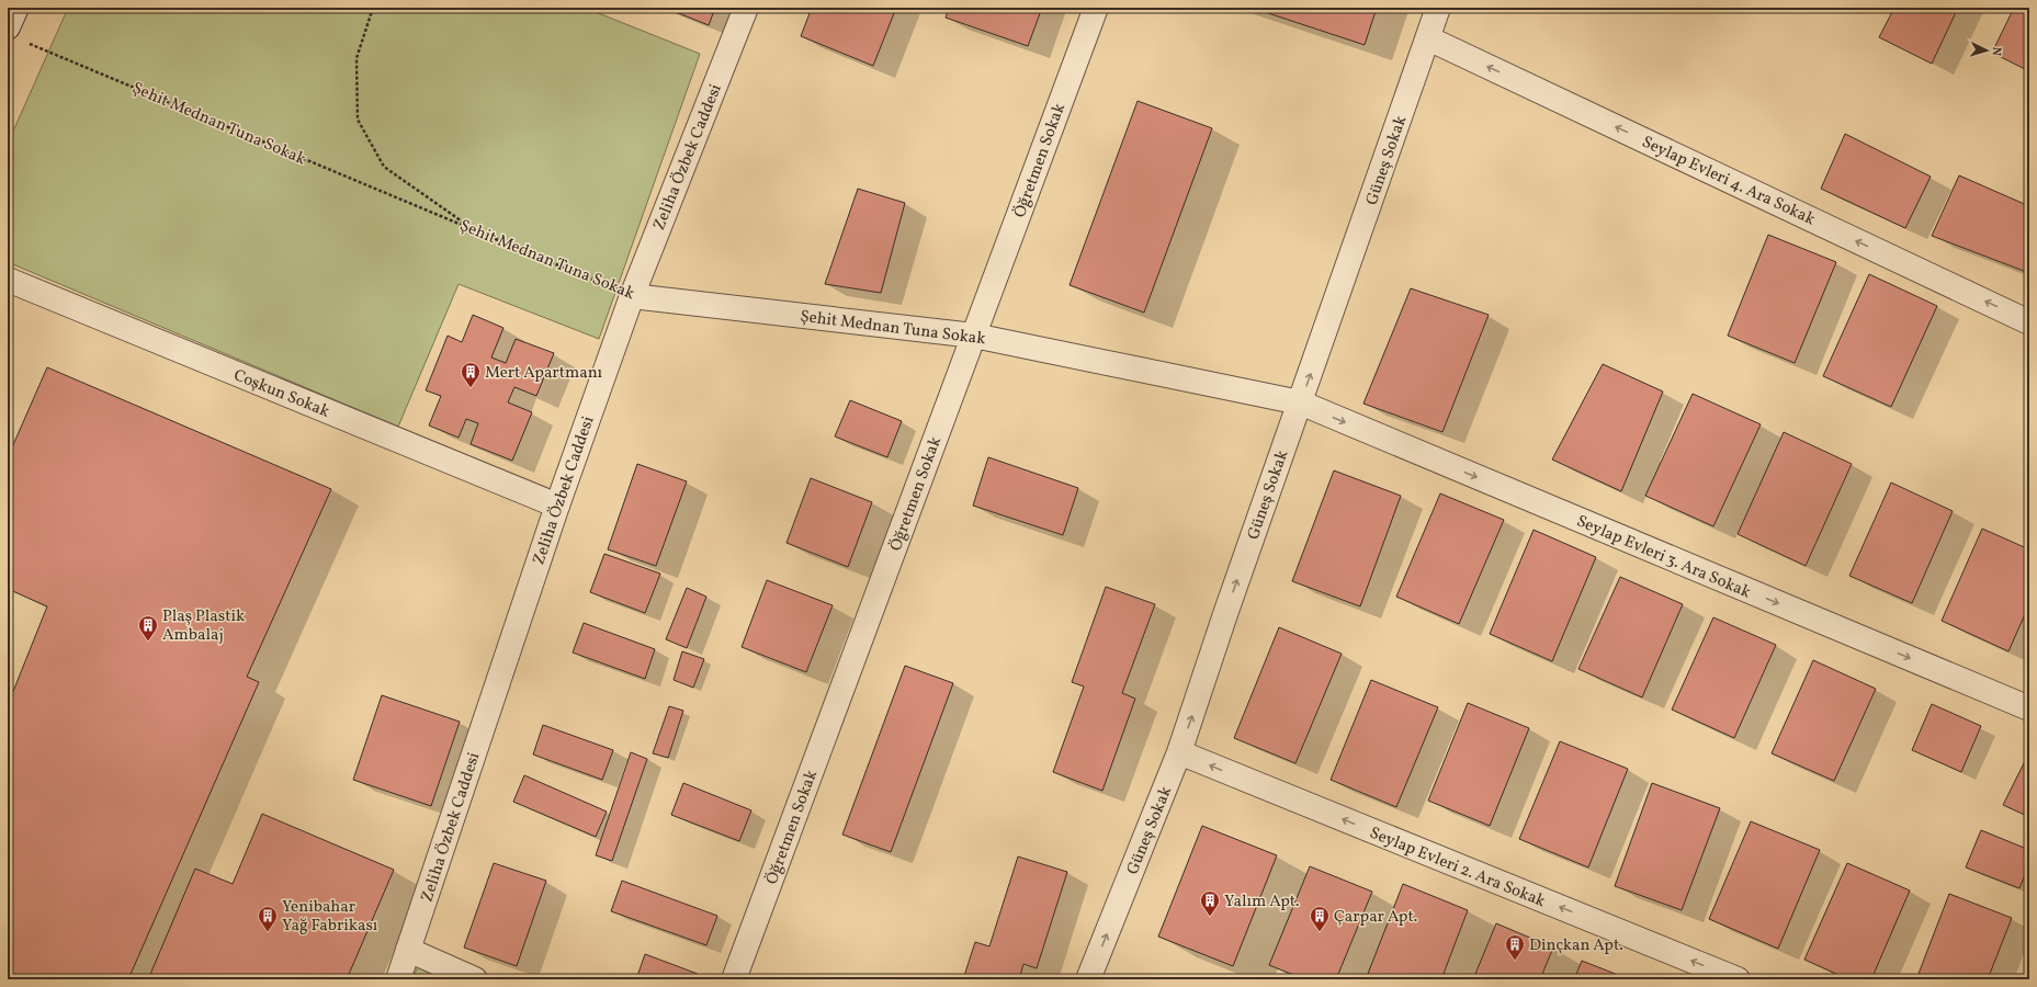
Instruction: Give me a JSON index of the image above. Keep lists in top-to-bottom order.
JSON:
{
  "streets": {
    "street": [
      "Şehit Mednan Tuna Sokak",
      "Zeliha Özbek Caddesi",
      "Öğretmen Sokak",
      "Güneş Sokak",
      "Seylap Evleri 4. Ara Sokak",
      "Coşkun Sokak",
      "Seylap Evleri 3. Ara Sokak",
      "Seylap Evleri 2. Ara Sokak"
    ]
  },
  "crossings": [
    ["Şehit Mednan Tuna Sokak", "Zeliha Özbek Caddesi"],
    ["Şehit Mednan Tuna Sokak", "Öğretmen Sokak"],
    ["Şehit Mednan Tuna Sokak", "Güneş Sokak"],
    ["Şehit Mednan Tuna Sokak", "Seylap Evleri 3. Ara Sokak"],
    ["Zeliha Özbek Caddesi", "Coşkun Sokak"],
    ["Güneş Sokak", "Seylap Evleri 4. Ara Sokak"],
    ["Güneş Sokak", "Seylap Evleri 3. Ara Sokak"],
    ["Güneş Sokak", "Seylap Evleri 2. Ara Sokak"]
  ],
  "one_way": [
    "Güneş Sokak",
    "Seylap Evleri 4. Ara Sokak",
    "Seylap Evleri 3. Ara Sokak",
    "Seylap Evleri 2. Ara Sokak"
  ],
  "places": {
    "building": [
      "Mert Apartmanı",
      "Plaş Plastik Ambalaj",
      "Yalım Apt.",
      "Yenibahar Yağ Fabrikası",
      "Çarpar Apt.",
      "Dinçkan Apt."
    ]
  },
  "north": "right"
}
